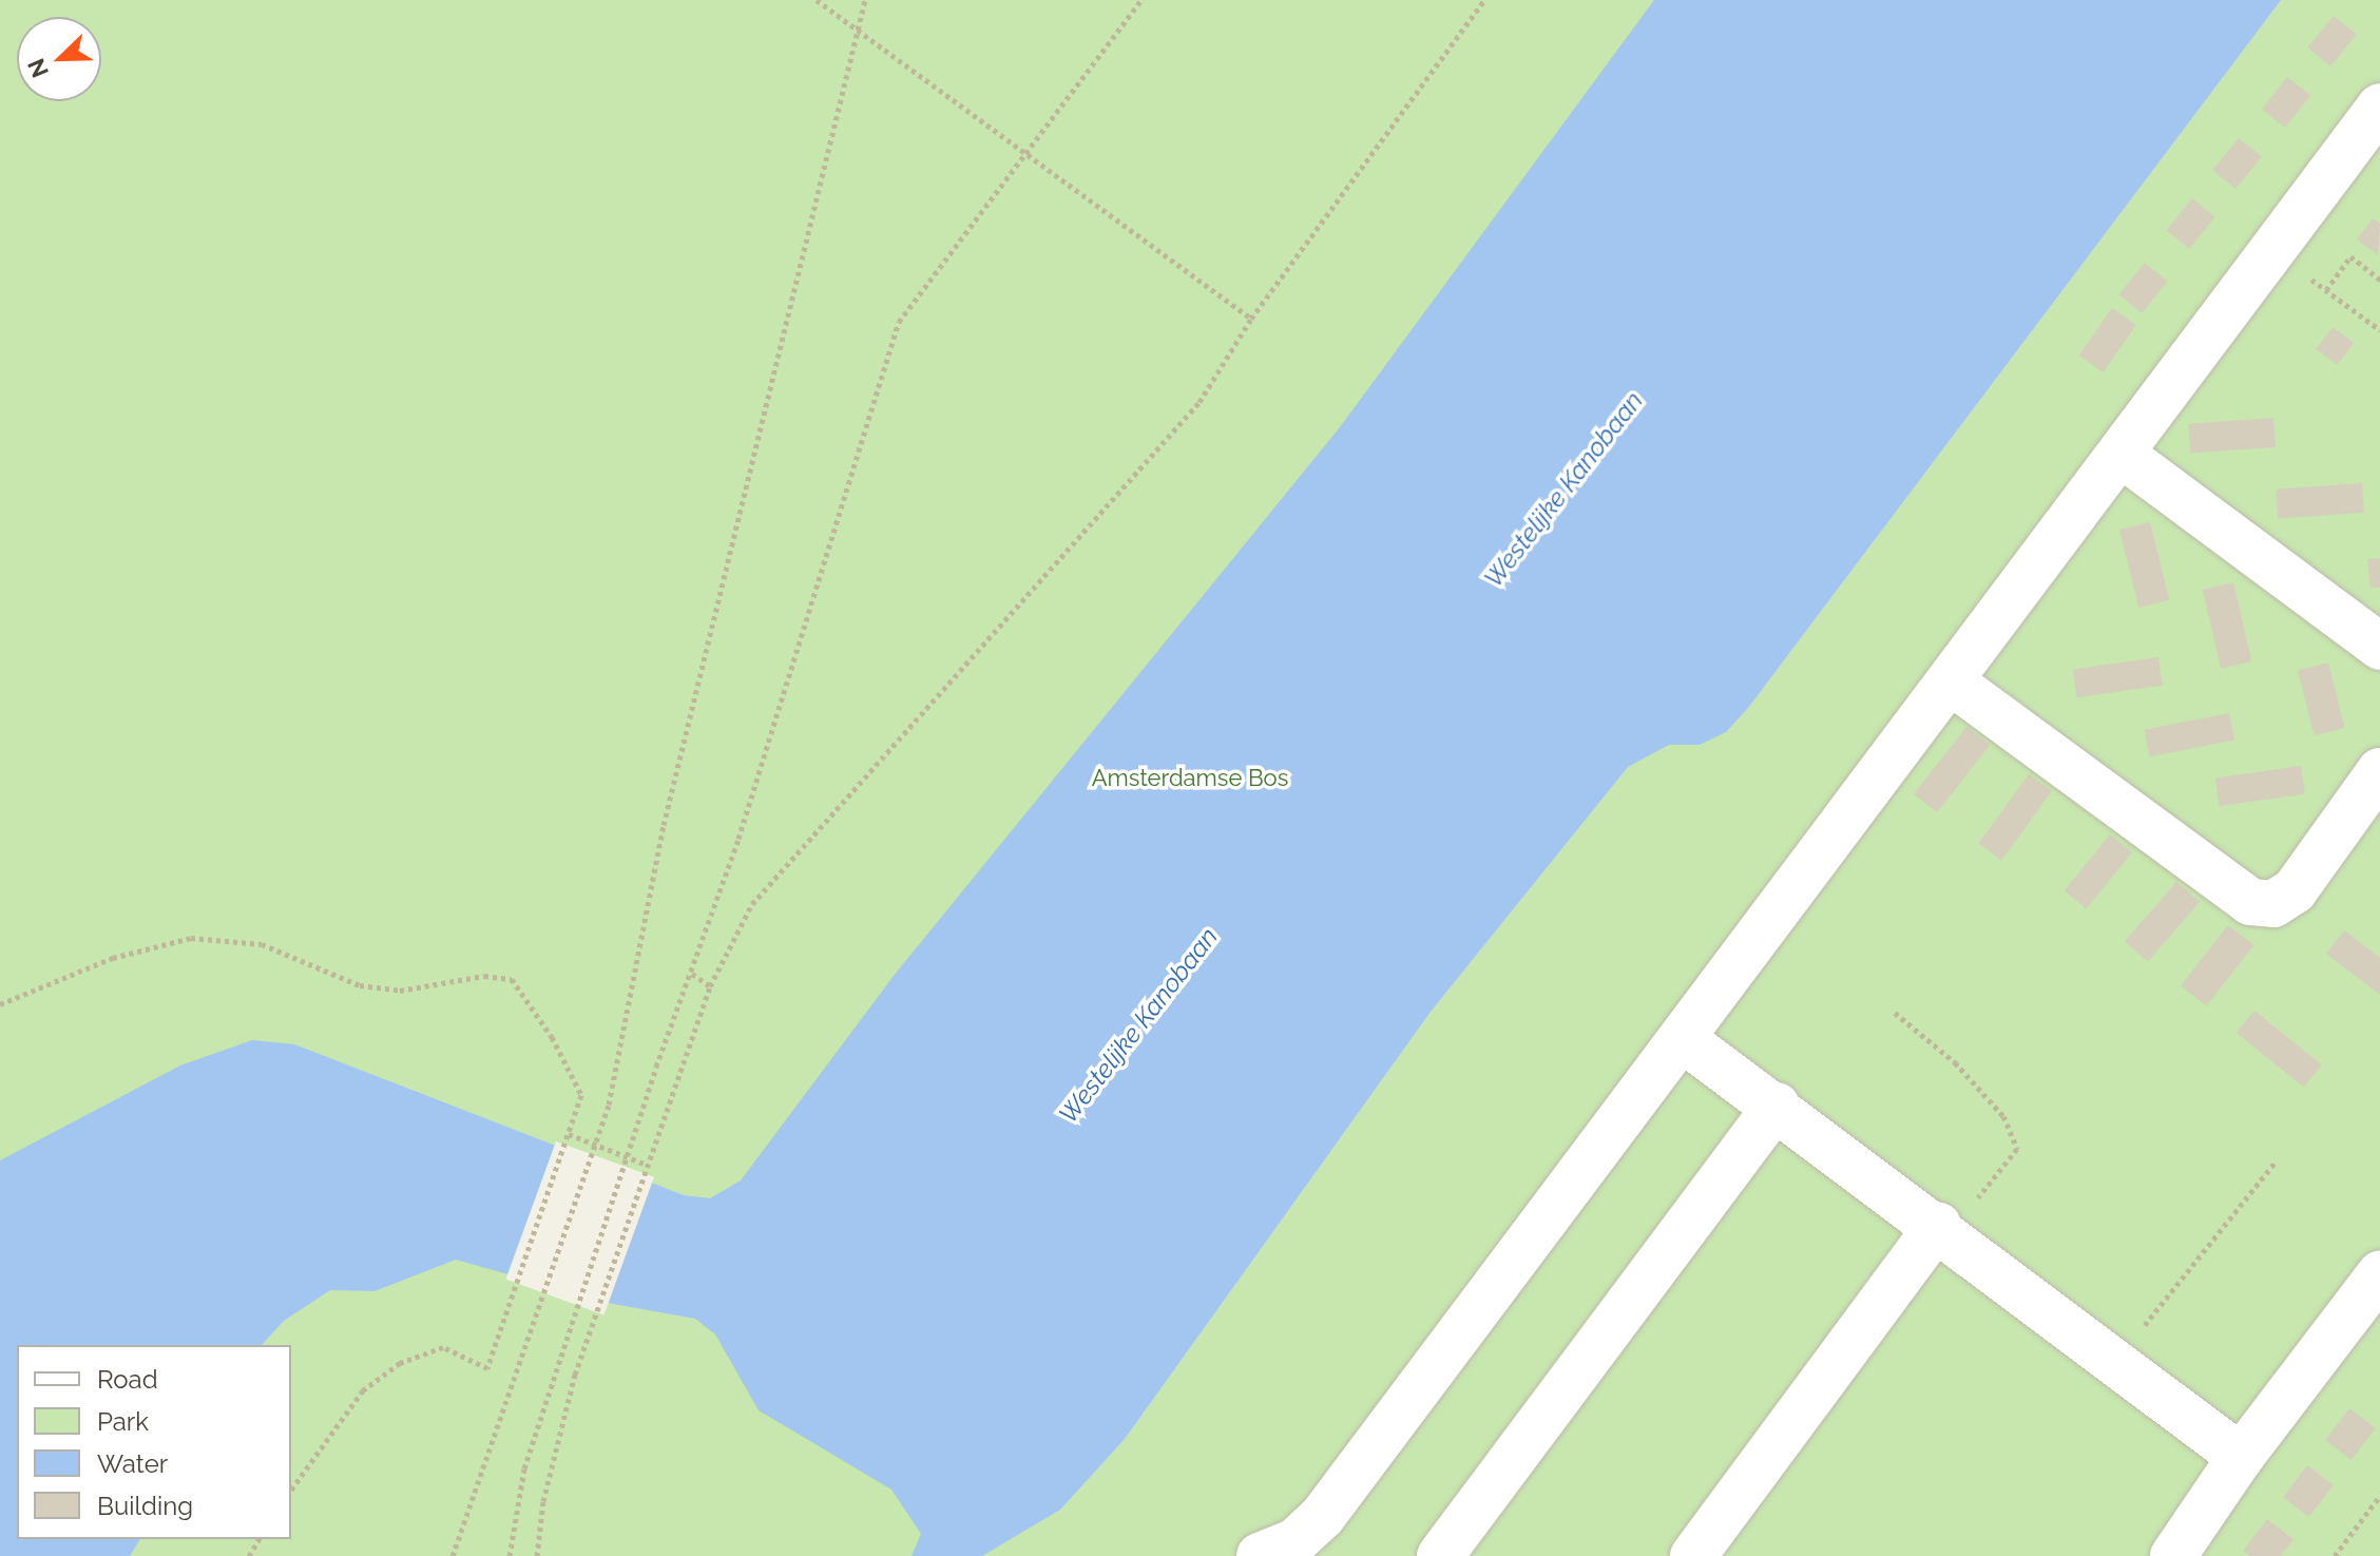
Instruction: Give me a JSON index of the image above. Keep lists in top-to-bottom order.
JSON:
{
  "water": ["Westelijke Kanobaan"],
  "parks": ["Amsterdamse Bos"],
  "legend": [
    "Road",
    "Park",
    "Water",
    "Building"
  ],
  "north": "bottom left"
}
